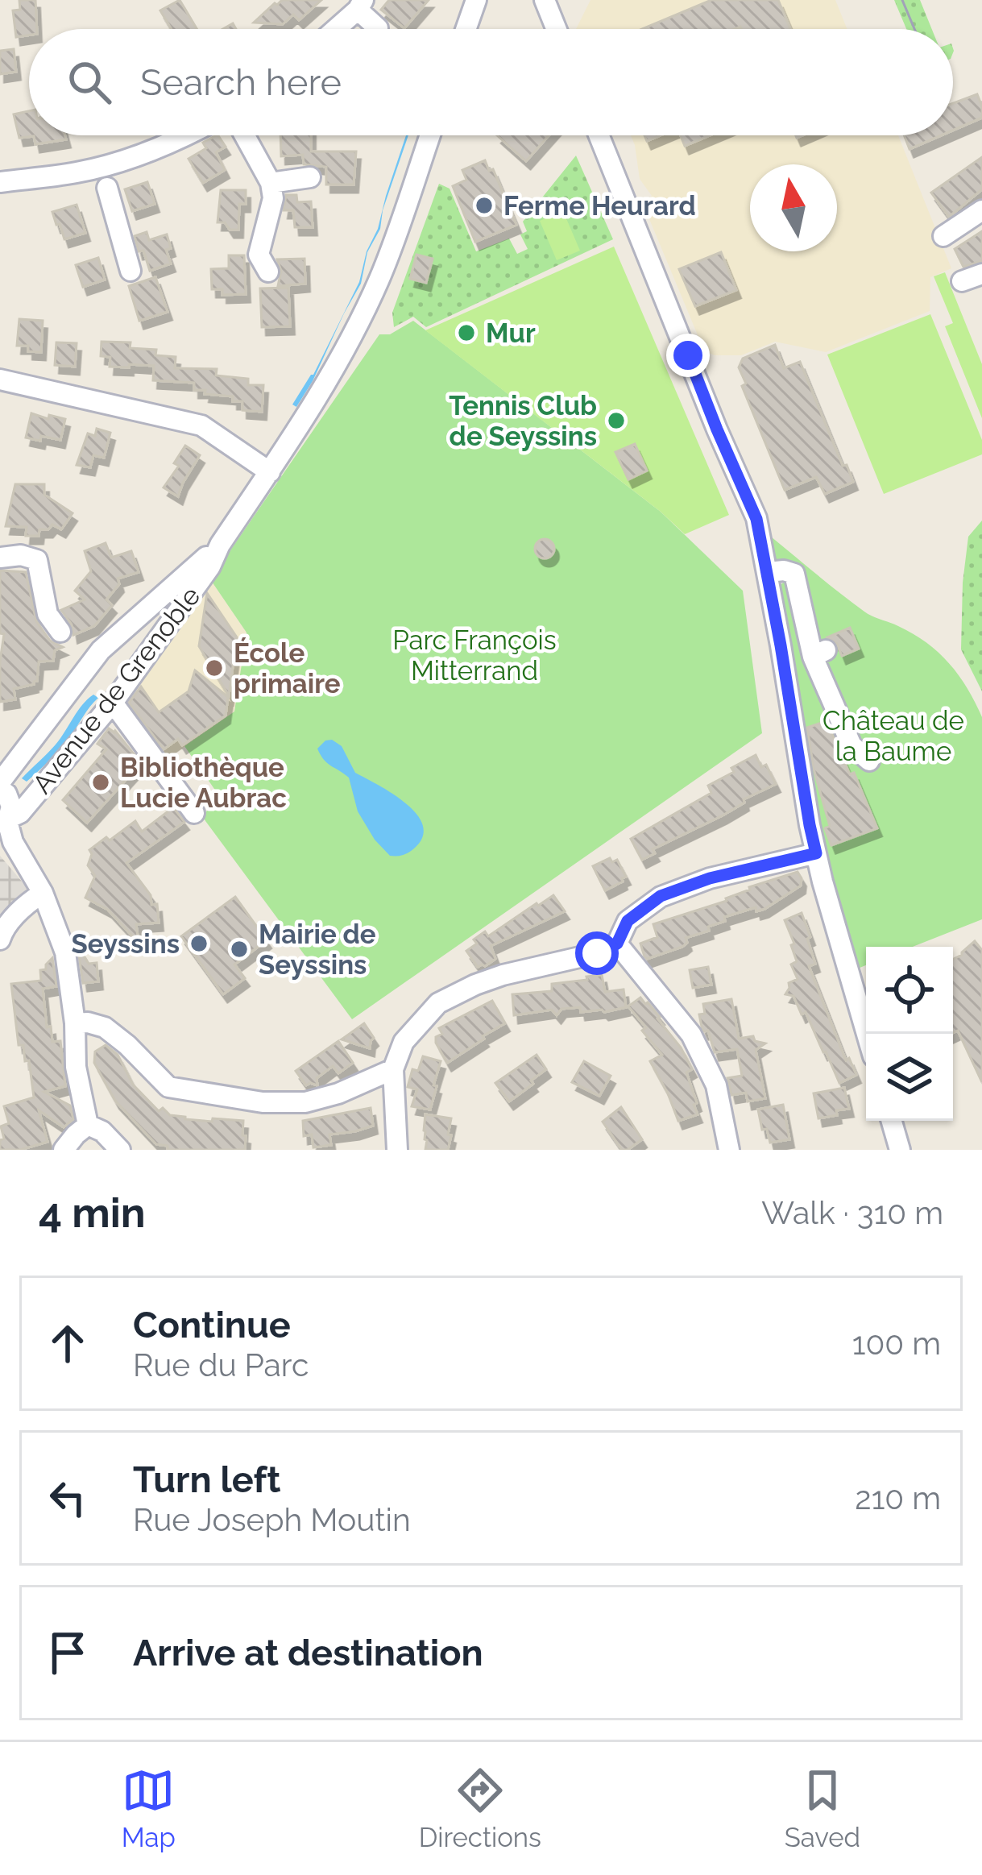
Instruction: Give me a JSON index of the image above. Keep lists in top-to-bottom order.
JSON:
{
  "streets": {
    "street": ["Avenue de Grenoble"]
  },
  "parks": ["Parc François Mitterrand", "Château de la Baume"],
  "places": [
    "Ferme Heurard",
    "Mur",
    "Tennis Club de Seyssins",
    "École primaire",
    "Bibliothèque Lucie Aubrac",
    "Seyssins",
    "Mairie de Seyssins"
  ],
  "north": "top",
  "page": {
    "search": "Search here",
    "heading": ["4 min", "Walk · 310 m"],
    "list": [
      ["Continue", "Rue du Parc", "100 m"],
      ["Turn left", "Rue Joseph Moutin", "210 m"],
      "Arrive at destination"
    ],
    "nav": ["Map", "Directions", "Saved"]
  }
}
